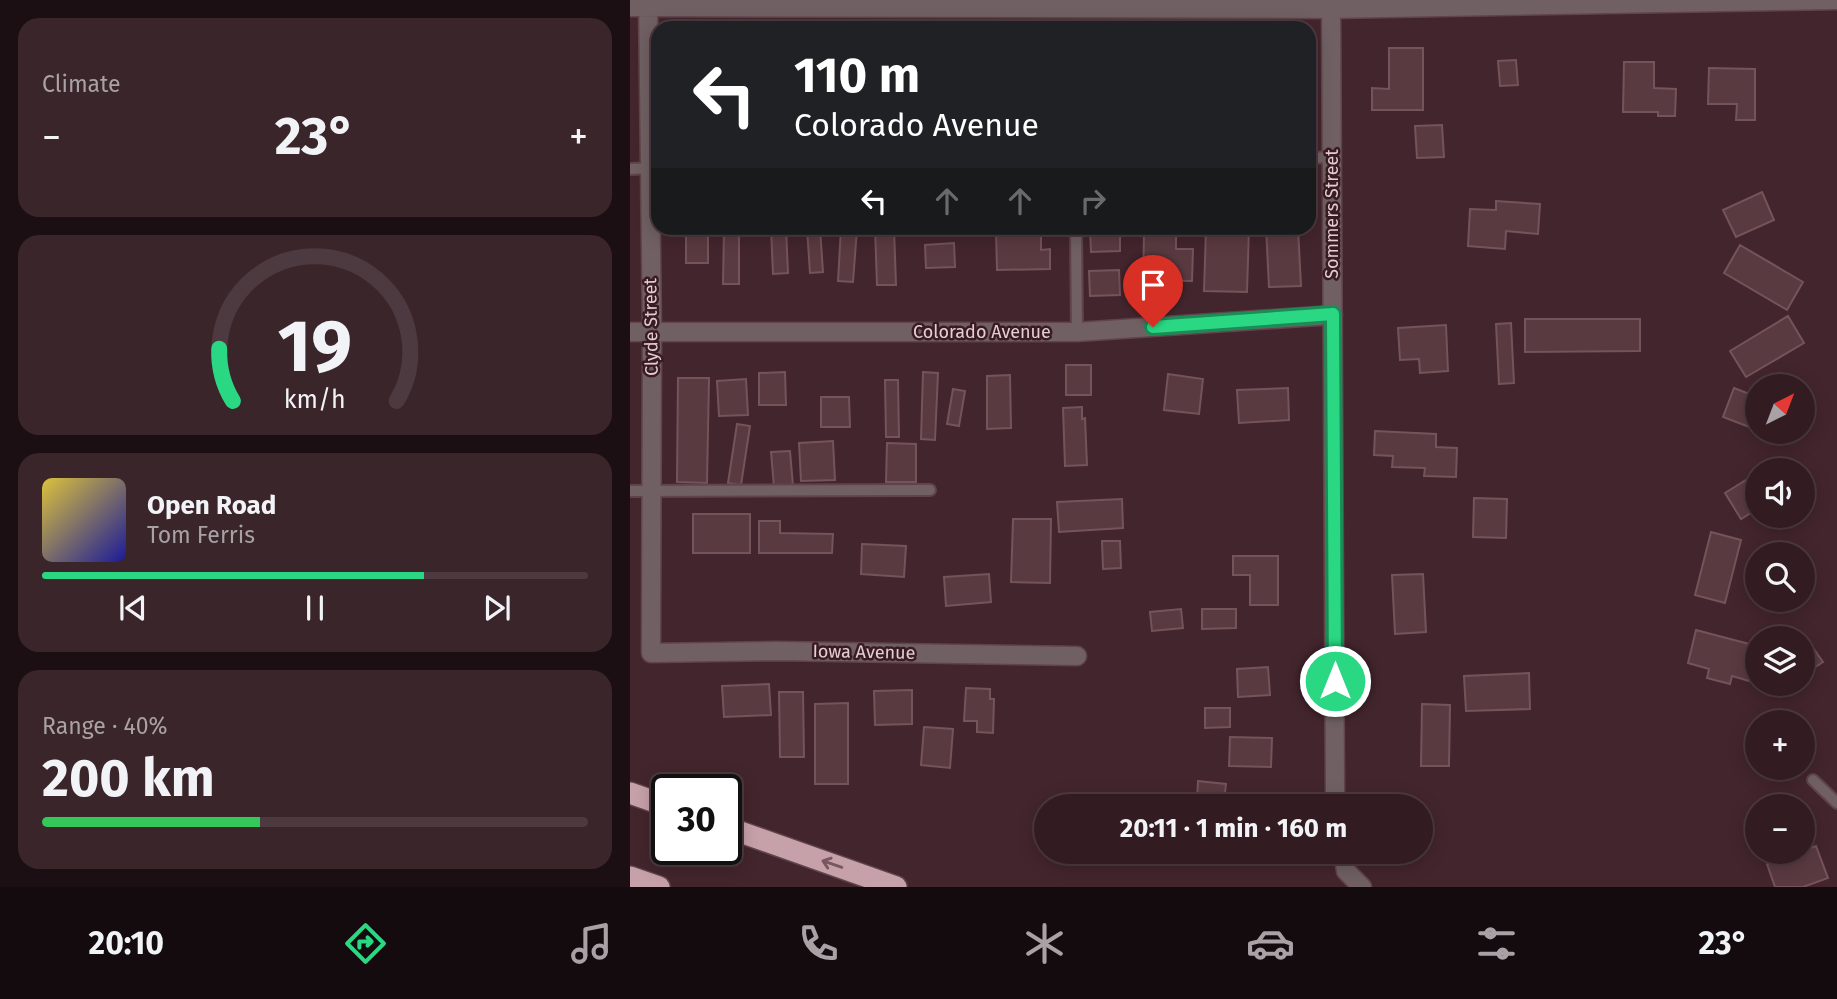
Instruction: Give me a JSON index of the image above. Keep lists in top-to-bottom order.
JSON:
{
  "streets": {
    "street": [
      "Sommers Street",
      "Clyde Street",
      "Colorado Avenue",
      "Iowa Avenue"
    ]
  },
  "crossings": [
    ["Sommers Street", "Colorado Avenue"],
    ["Clyde Street", "Colorado Avenue"],
    ["Clyde Street", "Iowa Avenue"]
  ],
  "north": "top right",
  "page": {
    "tile": [
      "Climate",
      ["Range · 40%", "200 km"]
    ],
    "turn": ["110 m", "Colorado Avenue"],
    "heat": ["−", "23°", "+"],
    "map_buttons": ["+", "−"],
    "song": ["Open Road", "Tom Ferris"],
    "limit": "30",
    "trip": "20:11 · 1 min · 160 m",
    "tabs": ["20:10", "23°"],
    "gauge": ["19", "km/h"]
  }
}
